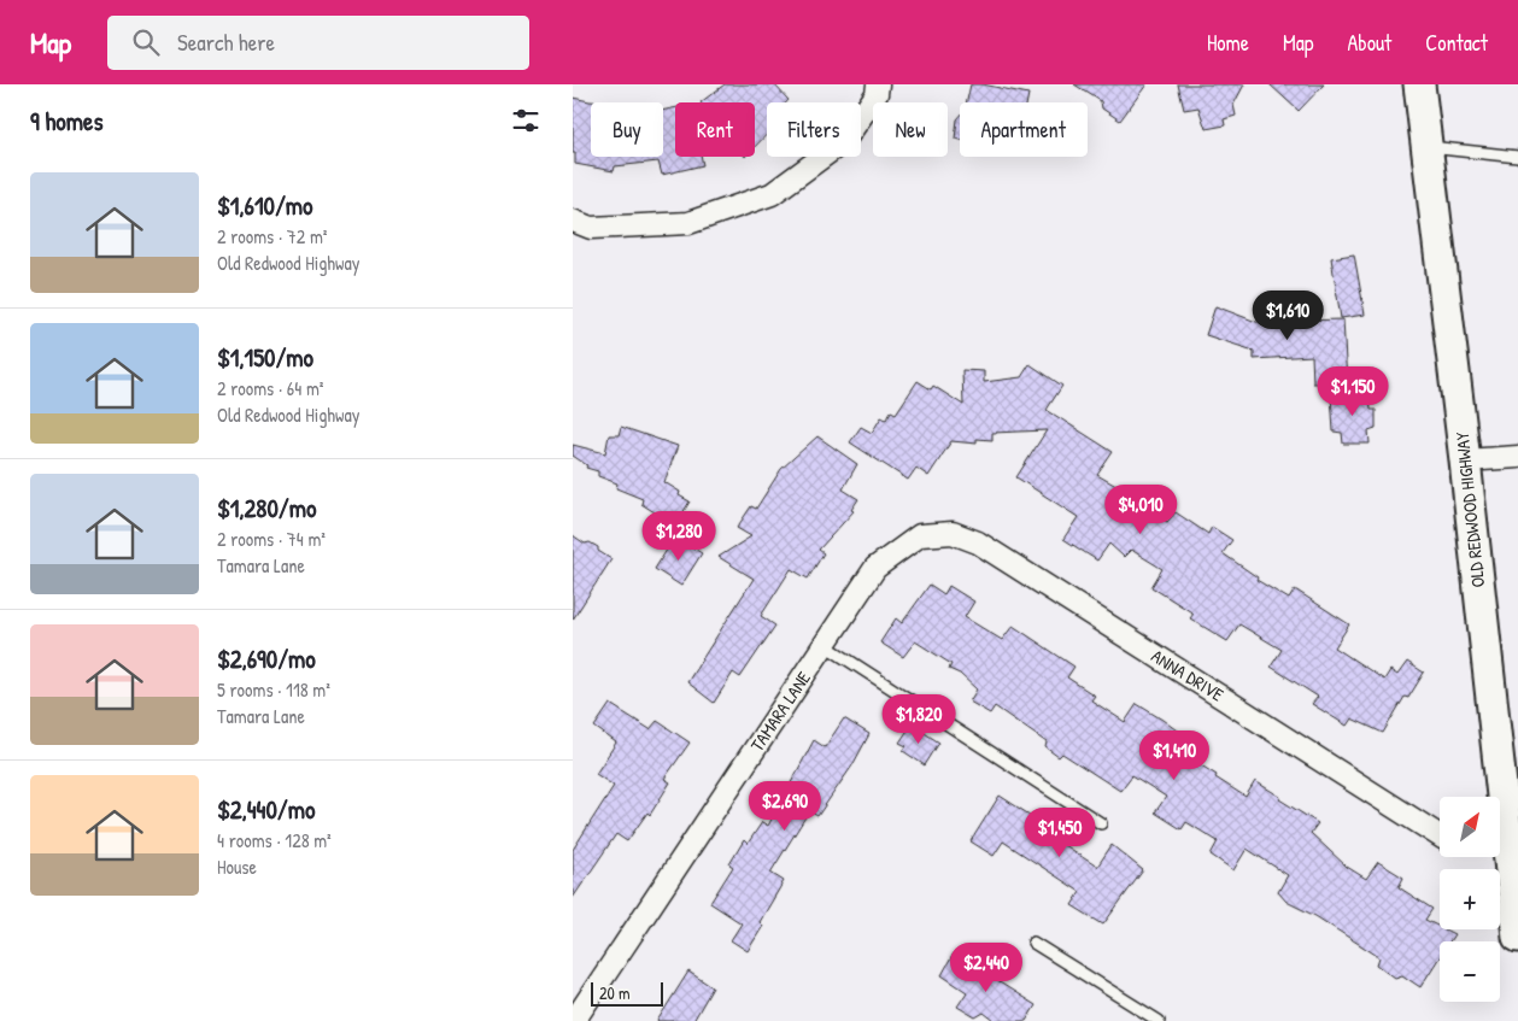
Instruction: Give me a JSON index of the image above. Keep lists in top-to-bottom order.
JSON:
{
  "streets": {
    "main road": ["OLD REDWOOD HIGHWAY"],
    "street": ["ANNA DRIVE", "TAMARA LANE"]
  },
  "crossings": [
    ["ANNA DRIVE", "TAMARA LANE"]
  ],
  "scale_bar": "20 m",
  "north": "top right",
  "page": {
    "header": "Map",
    "search": "Search here",
    "nav": [
      "Home",
      "Map",
      "About",
      "Contact"
    ],
    "heading": "9 homes",
    "chip": [
      "Buy",
      "Rent",
      "Filters",
      "New",
      "Apartment"
    ],
    "list": [
      {
        "name": "$1,610/mo",
        "note": "2 rooms · 72 m² · Old Redwood Highway"
      },
      {
        "name": "$1,150/mo",
        "note": "2 rooms · 64 m² · Old Redwood Highway"
      },
      {
        "name": "$1,280/mo",
        "note": "2 rooms · 74 m² · Tamara Lane"
      },
      {
        "name": "$2,690/mo",
        "note": "5 rooms · 118 m² · Tamara Lane"
      },
      {
        "name": "$2,440/mo",
        "note": "4 rooms · 128 m² · House"
      }
    ],
    "price": [
      "$1,610",
      "$1,150",
      "$4,010",
      "$1,280",
      "$1,820",
      "$1,410",
      "$2,690",
      "$1,450",
      "$2,440"
    ],
    "map_buttons": ["+", "−"],
    "scale": "20 m"
  }
}
